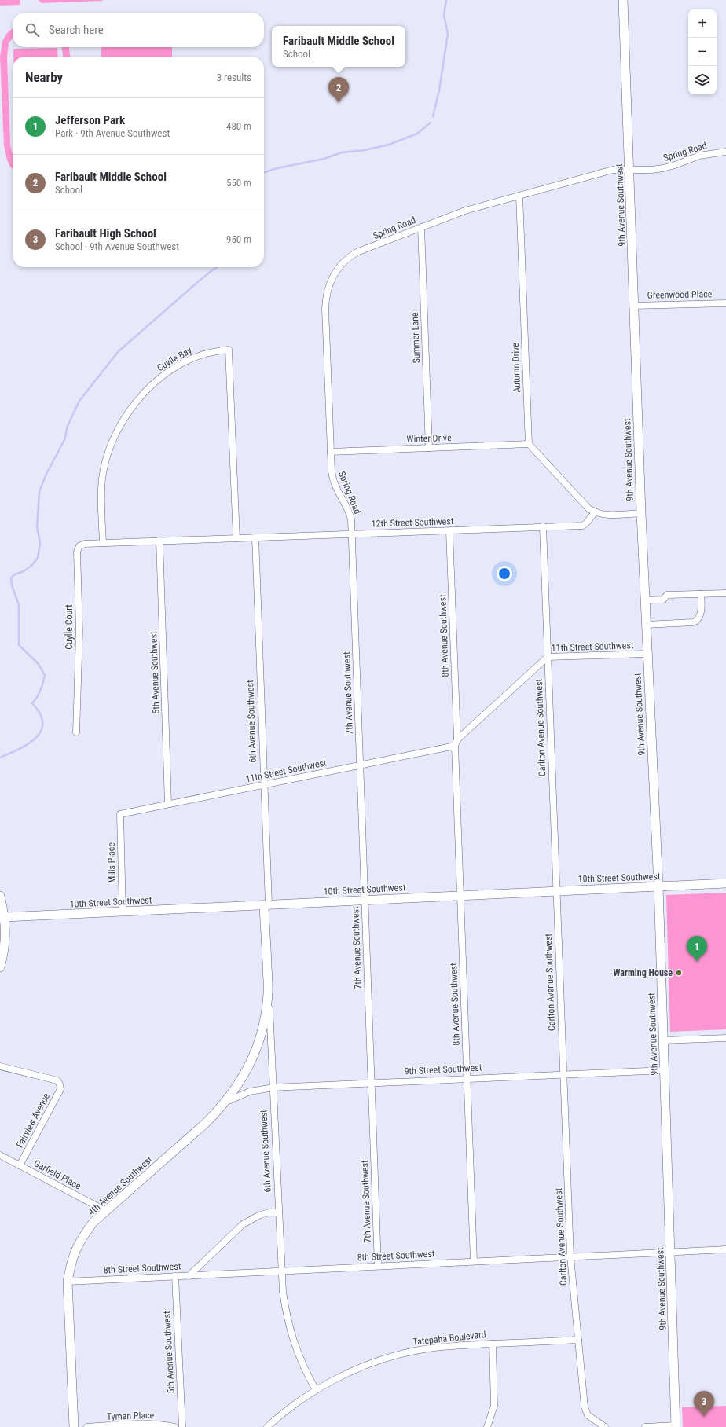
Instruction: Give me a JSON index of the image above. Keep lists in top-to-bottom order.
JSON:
{
  "streets": {
    "street": [
      "Spring Road",
      "9th Avenue Southwest",
      "Greenwood Place",
      "Summer Lane",
      "Cuylle Bay",
      "Autumn Drive",
      "Winter Drive",
      "12th Street Southwest",
      "Cuylle Court",
      "8th Avenue Southwest",
      "11th Street Southwest",
      "5th Avenue Southwest",
      "7th Avenue Southwest",
      "6th Avenue Southwest",
      "Carlton Avenue Southwest",
      "Mills Place",
      "10th Street Southwest",
      "9th Street Southwest",
      "Fairview Avenue",
      "Garfield Place",
      "4th Avenue Southwest",
      "8th Street Southwest",
      "Tatepaha Boulevard",
      "Tyman Place"
    ]
  },
  "crossings": [
    ["Spring Road", "9th Avenue Southwest"],
    ["Spring Road", "Summer Lane"],
    ["Spring Road", "Autumn Drive"],
    ["Spring Road", "Winter Drive"],
    ["Spring Road", "12th Street Southwest"],
    ["Spring Road", "7th Avenue Southwest"],
    ["9th Avenue Southwest", "Greenwood Place"],
    ["9th Avenue Southwest", "11th Street Southwest"],
    ["9th Avenue Southwest", "10th Street Southwest"],
    ["9th Avenue Southwest", "9th Street Southwest"],
    ["9th Avenue Southwest", "8th Street Southwest"],
    ["Summer Lane", "Winter Drive"],
    ["Cuylle Bay", "12th Street Southwest"],
    ["Cuylle Bay", "Cuylle Court"],
    ["Autumn Drive", "Winter Drive"],
    ["12th Street Southwest", "8th Avenue Southwest"],
    ["12th Street Southwest", "5th Avenue Southwest"],
    ["12th Street Southwest", "7th Avenue Southwest"],
    ["12th Street Southwest", "6th Avenue Southwest"],
    ["12th Street Southwest", "Carlton Avenue Southwest"],
    ["8th Avenue Southwest", "11th Street Southwest"],
    ["8th Avenue Southwest", "10th Street Southwest"],
    ["8th Avenue Southwest", "9th Street Southwest"],
    ["8th Avenue Southwest", "8th Street Southwest"],
    ["11th Street Southwest", "5th Avenue Southwest"],
    ["11th Street Southwest", "7th Avenue Southwest"],
    ["11th Street Southwest", "6th Avenue Southwest"],
    ["11th Street Southwest", "Carlton Avenue Southwest"],
    ["11th Street Southwest", "Mills Place"],
    ["5th Avenue Southwest", "8th Street Southwest"],
    ["7th Avenue Southwest", "10th Street Southwest"],
    ["7th Avenue Southwest", "9th Street Southwest"],
    ["7th Avenue Southwest", "8th Street Southwest"],
    ["6th Avenue Southwest", "10th Street Southwest"],
    ["6th Avenue Southwest", "9th Street Southwest"],
    ["6th Avenue Southwest", "4th Avenue Southwest"],
    ["6th Avenue Southwest", "8th Street Southwest"],
    ["6th Avenue Southwest", "Tatepaha Boulevard"],
    ["Carlton Avenue Southwest", "10th Street Southwest"],
    ["Carlton Avenue Southwest", "9th Street Southwest"],
    ["Carlton Avenue Southwest", "8th Street Southwest"],
    ["Carlton Avenue Southwest", "Tatepaha Boulevard"],
    ["Mills Place", "10th Street Southwest"],
    ["9th Street Southwest", "4th Avenue Southwest"],
    ["Fairview Avenue", "Garfield Place"],
    ["Garfield Place", "4th Avenue Southwest"],
    ["4th Avenue Southwest", "8th Street Southwest"]
  ],
  "places": ["Warming House"],
  "page": {
    "map_buttons": ["+", "−"],
    "search": "Search here",
    "popup": ["Faribault Middle School", "School"],
    "heading": ["Nearby", "3 results"],
    "pins": ["2", "1", "3"],
    "list": [
      {
        "mark": "1",
        "name": "Jefferson Park",
        "note": "Park · 9th Avenue Southwest",
        "value": "480 m"
      },
      {
        "mark": "2",
        "name": "Faribault Middle School",
        "note": "School",
        "value": "550 m"
      },
      {
        "mark": "3",
        "name": "Faribault High School",
        "note": "School · 9th Avenue Southwest",
        "value": "950 m"
      }
    ]
  }
}
